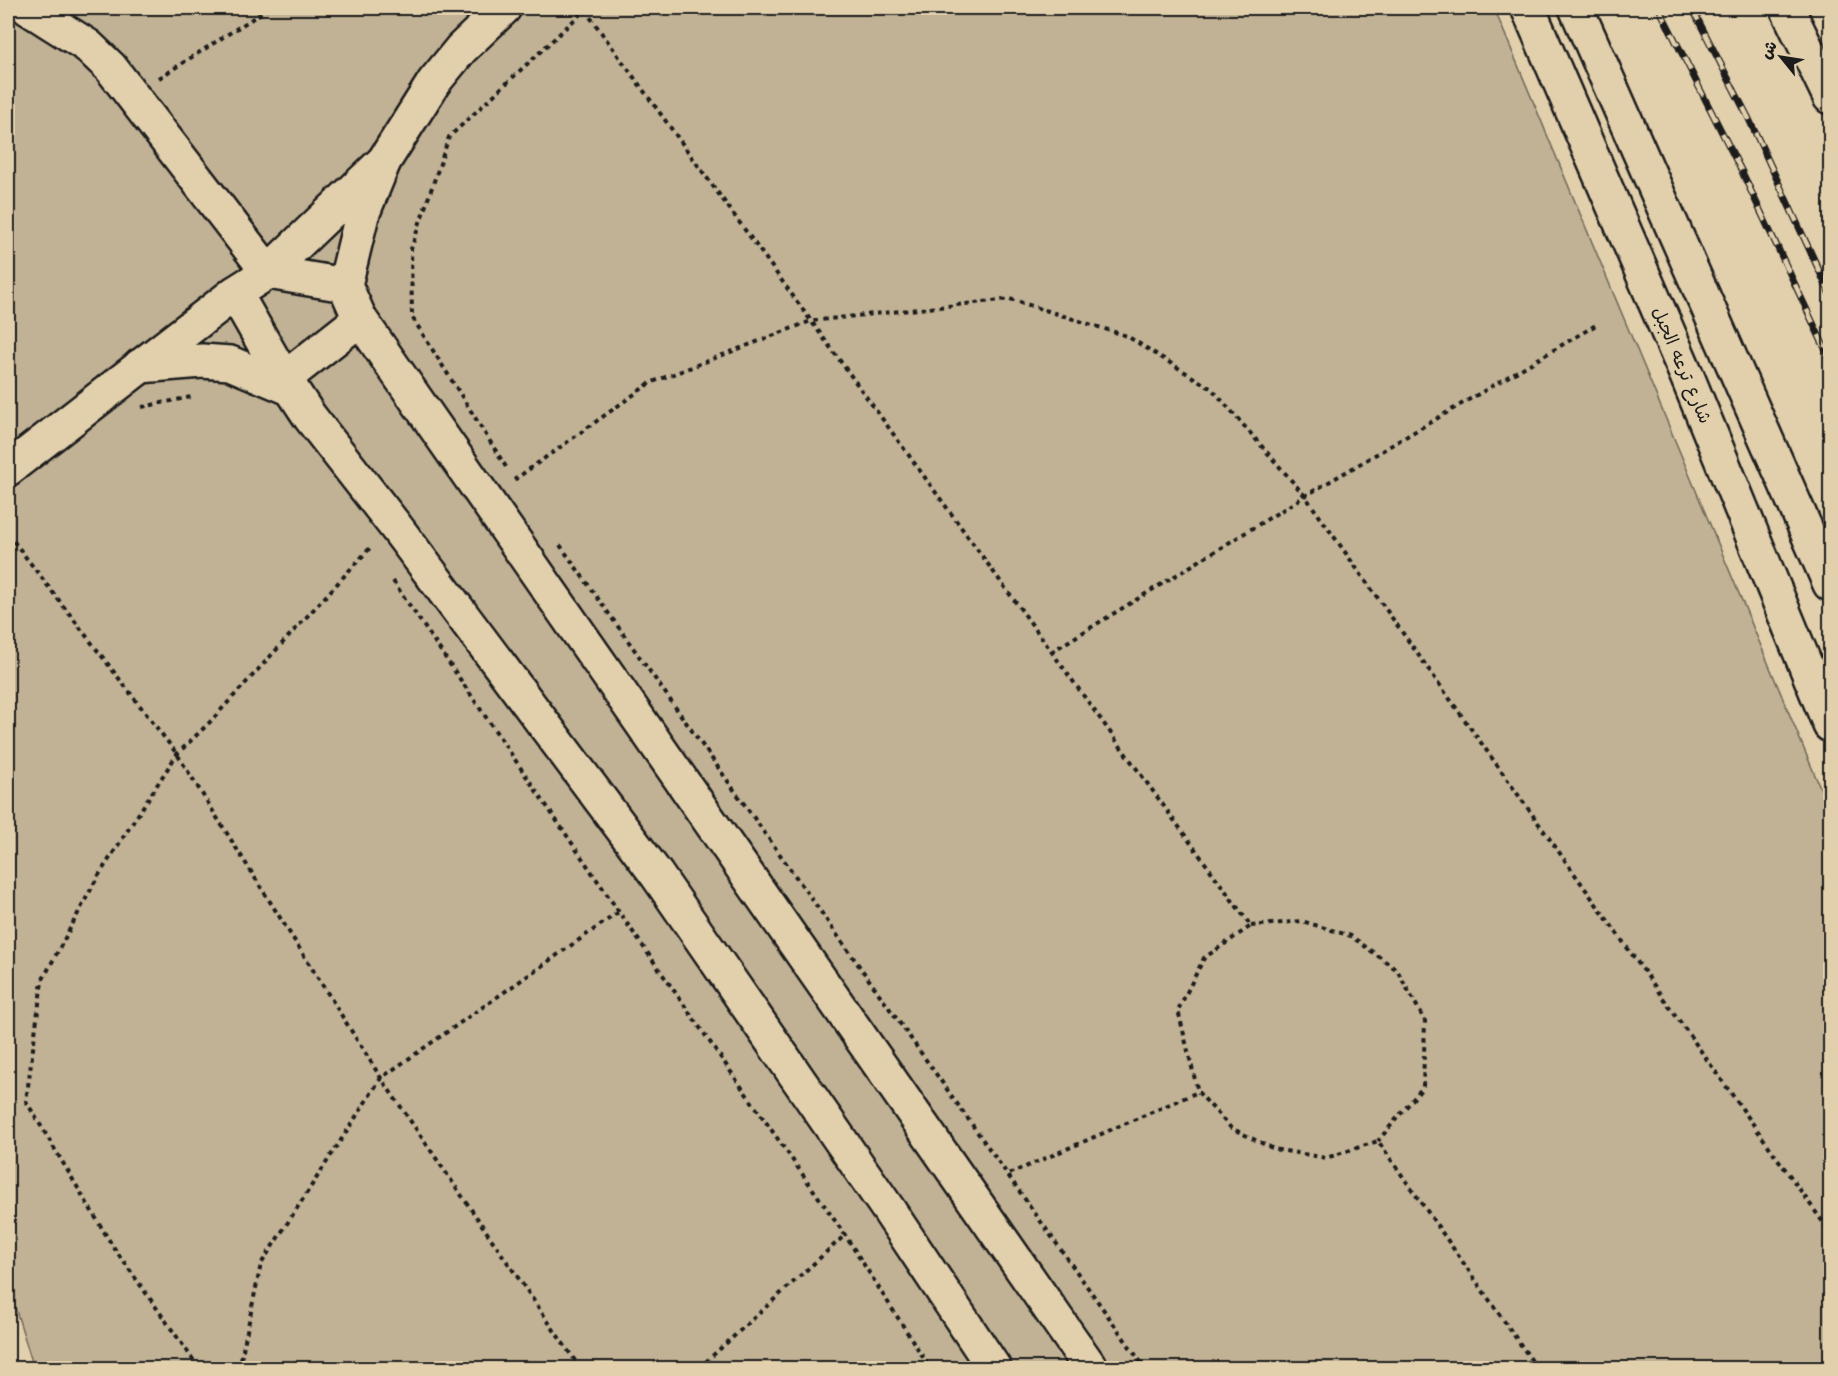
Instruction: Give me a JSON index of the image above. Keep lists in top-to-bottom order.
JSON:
{
  "streets": {
    "main road": ["شارع ترعه الجبل"]
  },
  "north": "top left"
}
